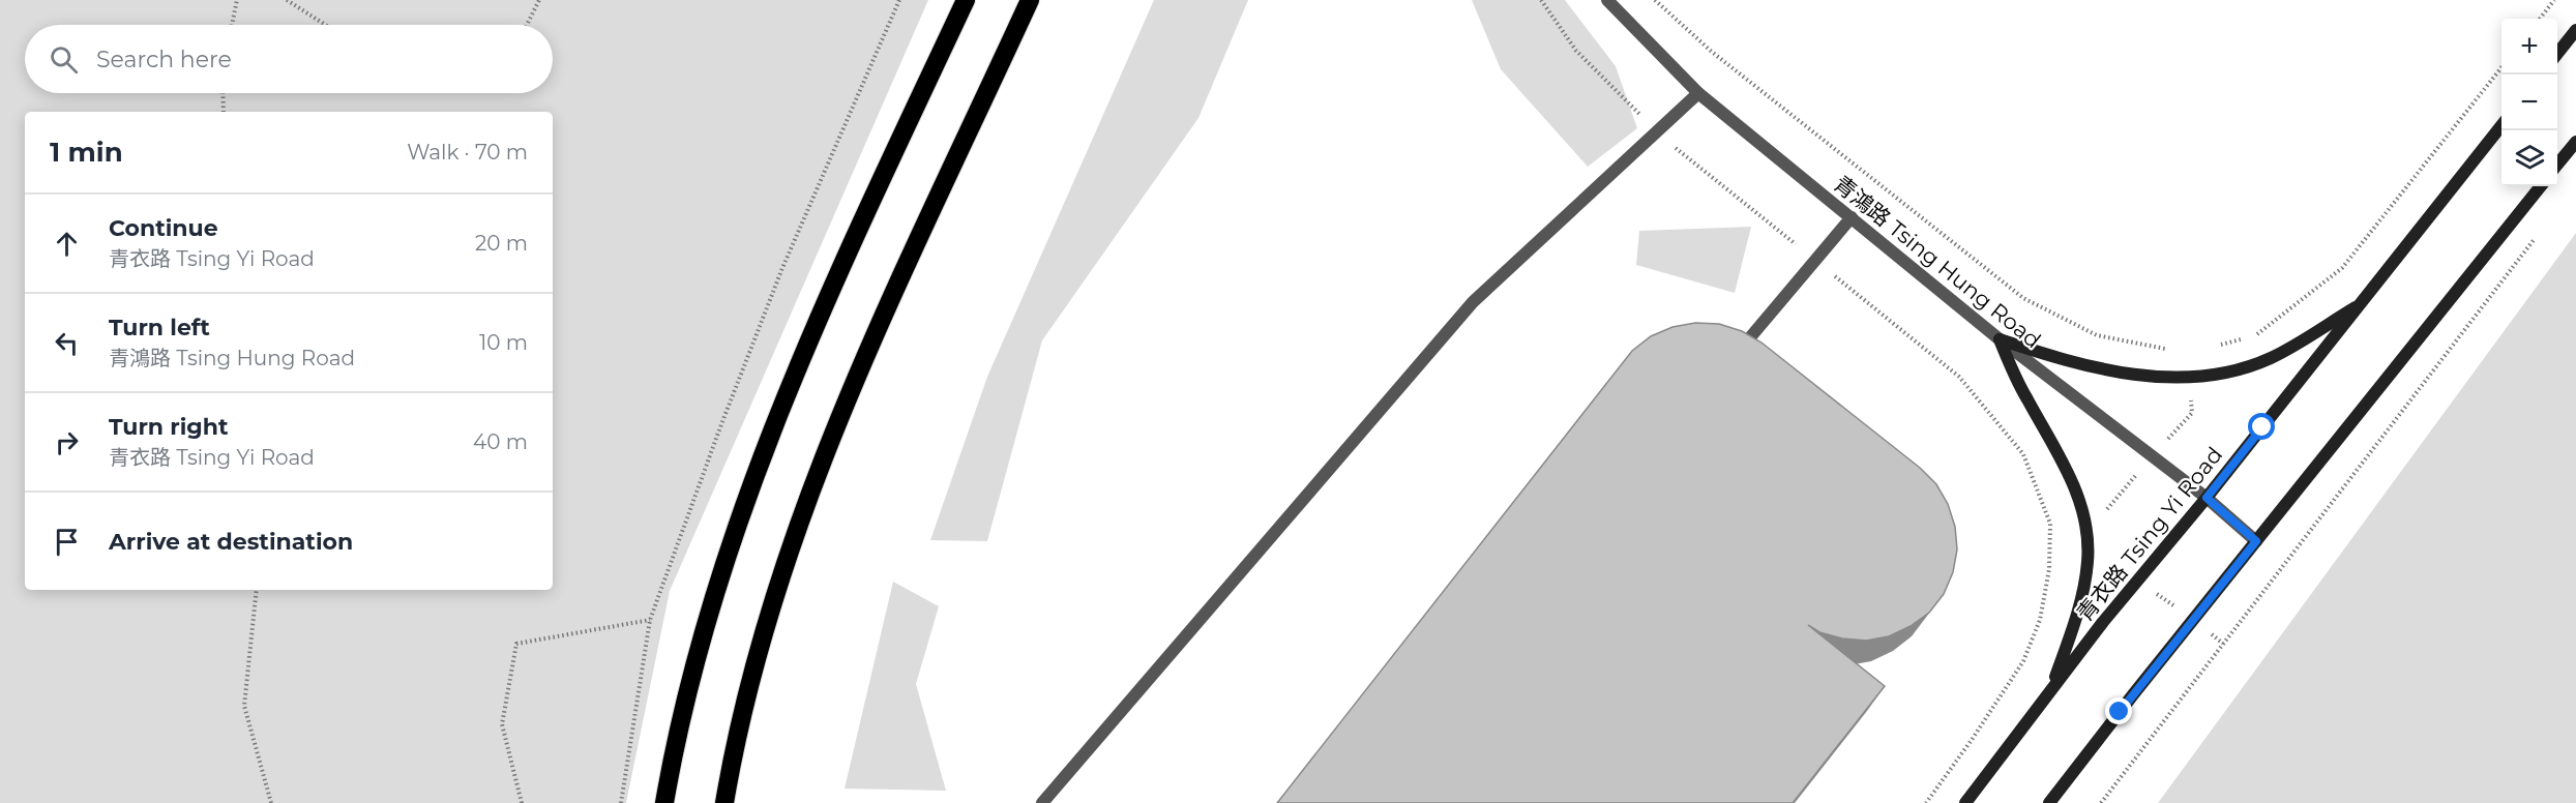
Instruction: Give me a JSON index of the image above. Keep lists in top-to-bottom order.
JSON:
{
  "streets": {
    "main road": ["青衣路 Tsing Yi Road"],
    "street": ["青鴻路 Tsing Hung Road"]
  },
  "crossings": [
    ["青鴻路 Tsing Hung Road", "青衣路 Tsing Yi Road"]
  ],
  "page": {
    "map_buttons": ["+", "−"],
    "search": "Search here",
    "heading": ["1 min", "Walk · 70 m"],
    "list": [
      ["Continue", "青衣路 Tsing Yi Road", "20 m"],
      ["Turn left", "青鴻路 Tsing Hung Road", "10 m"],
      ["Turn right", "青衣路 Tsing Yi Road", "40 m"],
      "Arrive at destination"
    ]
  }
}
